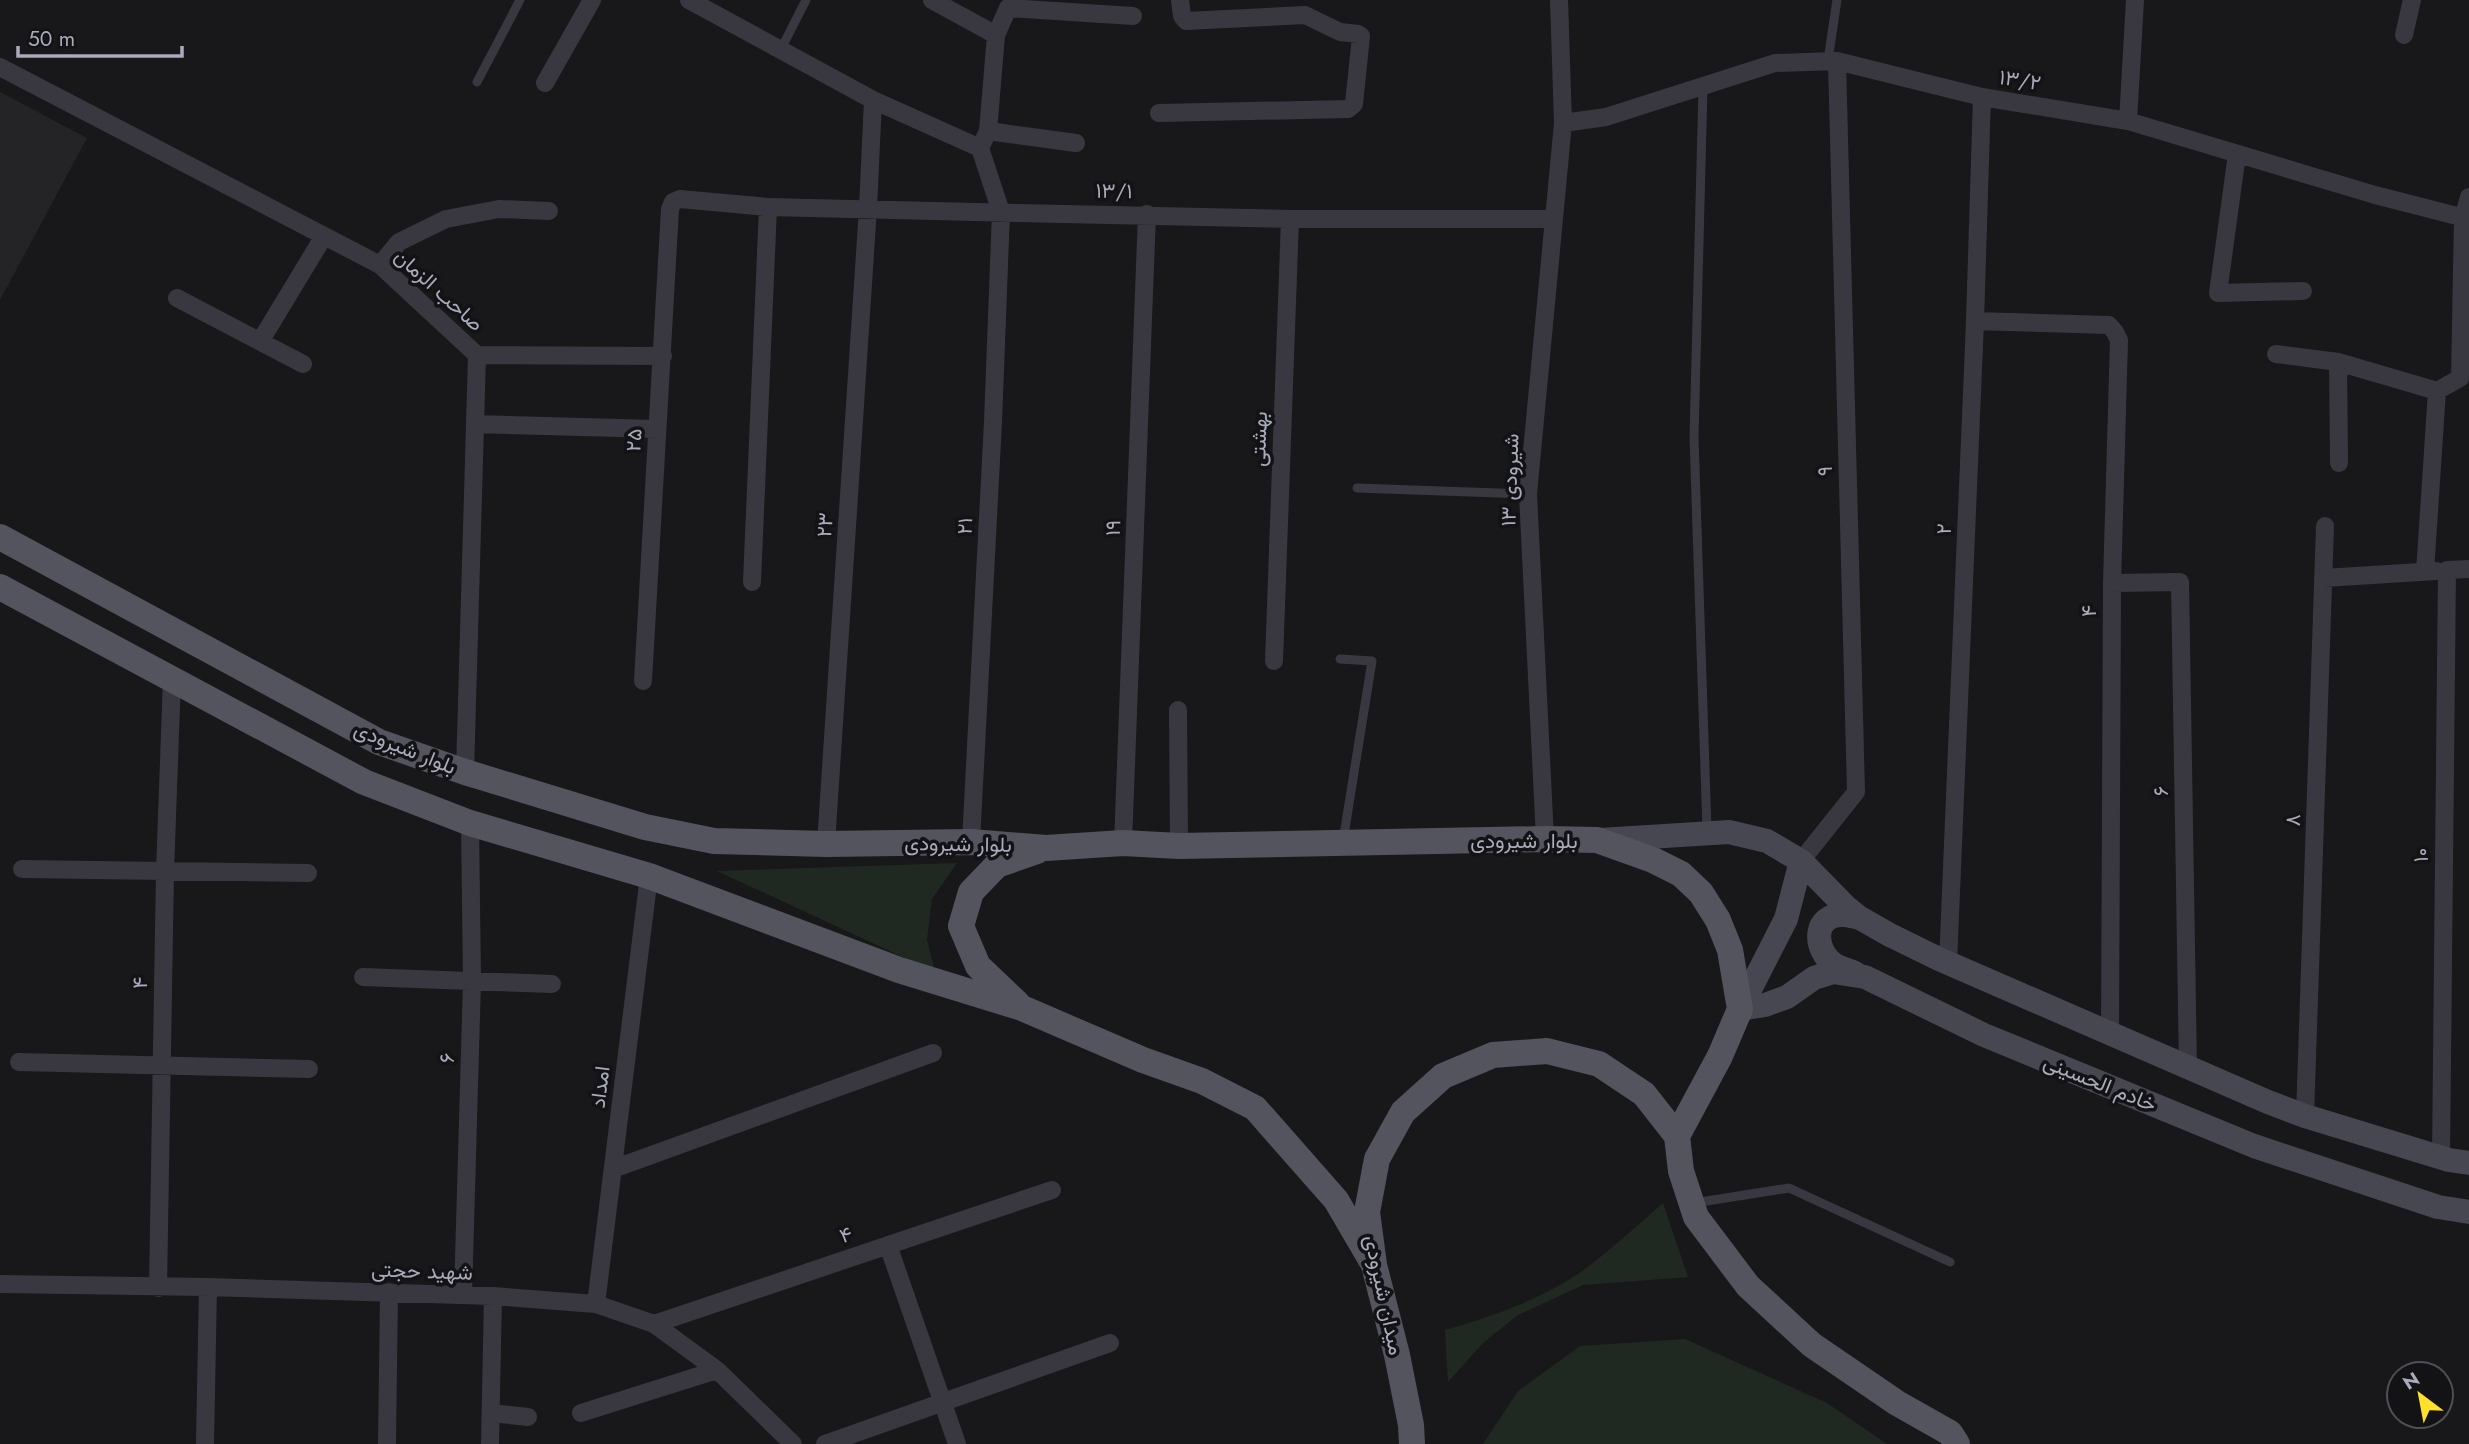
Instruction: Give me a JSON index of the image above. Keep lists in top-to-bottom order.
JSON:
{
  "streets": {
    "main road": ["بلوار شیرودی", "خادم الحسینی", "میدان شیرودی"],
    "street": [
      "۱۳/۲",
      "۱۳/۱",
      "صاحب الزمان",
      "بهشتی",
      "۲۵",
      "۹",
      "شیرودی ۱۳",
      "۲۳",
      "۲۱",
      "۱۹",
      "۲",
      "۴",
      "۶",
      "۸",
      "۱۰",
      "امداد",
      "شهید حجتی"
    ]
  },
  "crossings": [
    ["۱۳/۲", "۹"],
    ["۱۳/۲", "شیرودی ۱۳"],
    ["۱۳/۲", "۲"],
    ["۱۳/۱", "بهشتی"],
    ["۱۳/۱", "۲۵"],
    ["۱۳/۱", "شیرودی ۱۳"],
    ["۱۳/۱", "۲۳"],
    ["۱۳/۱", "۲۱"],
    ["۱۳/۱", "۱۹"],
    ["صاحب الزمان", "بلوار شیرودی"],
    ["شیرودی ۱۳", "بلوار شیرودی"],
    ["۲۳", "بلوار شیرودی"],
    ["۲۱", "بلوار شیرودی"],
    ["۱۹", "بلوار شیرودی"],
    ["۲", "۴"],
    ["۴", "بلوار شیرودی"],
    ["۴", "۶"],
    ["۴", "شهید حجتی"],
    ["بلوار شیرودی", "۶"],
    ["بلوار شیرودی", "خادم الحسینی"],
    ["بلوار شیرودی", "امداد"],
    ["بلوار شیرودی", "میدان شیرودی"],
    ["۶", "شهید حجتی"],
    ["امداد", "شهید حجتی"]
  ],
  "scale_bar": "50 m",
  "north": "top left"
}
